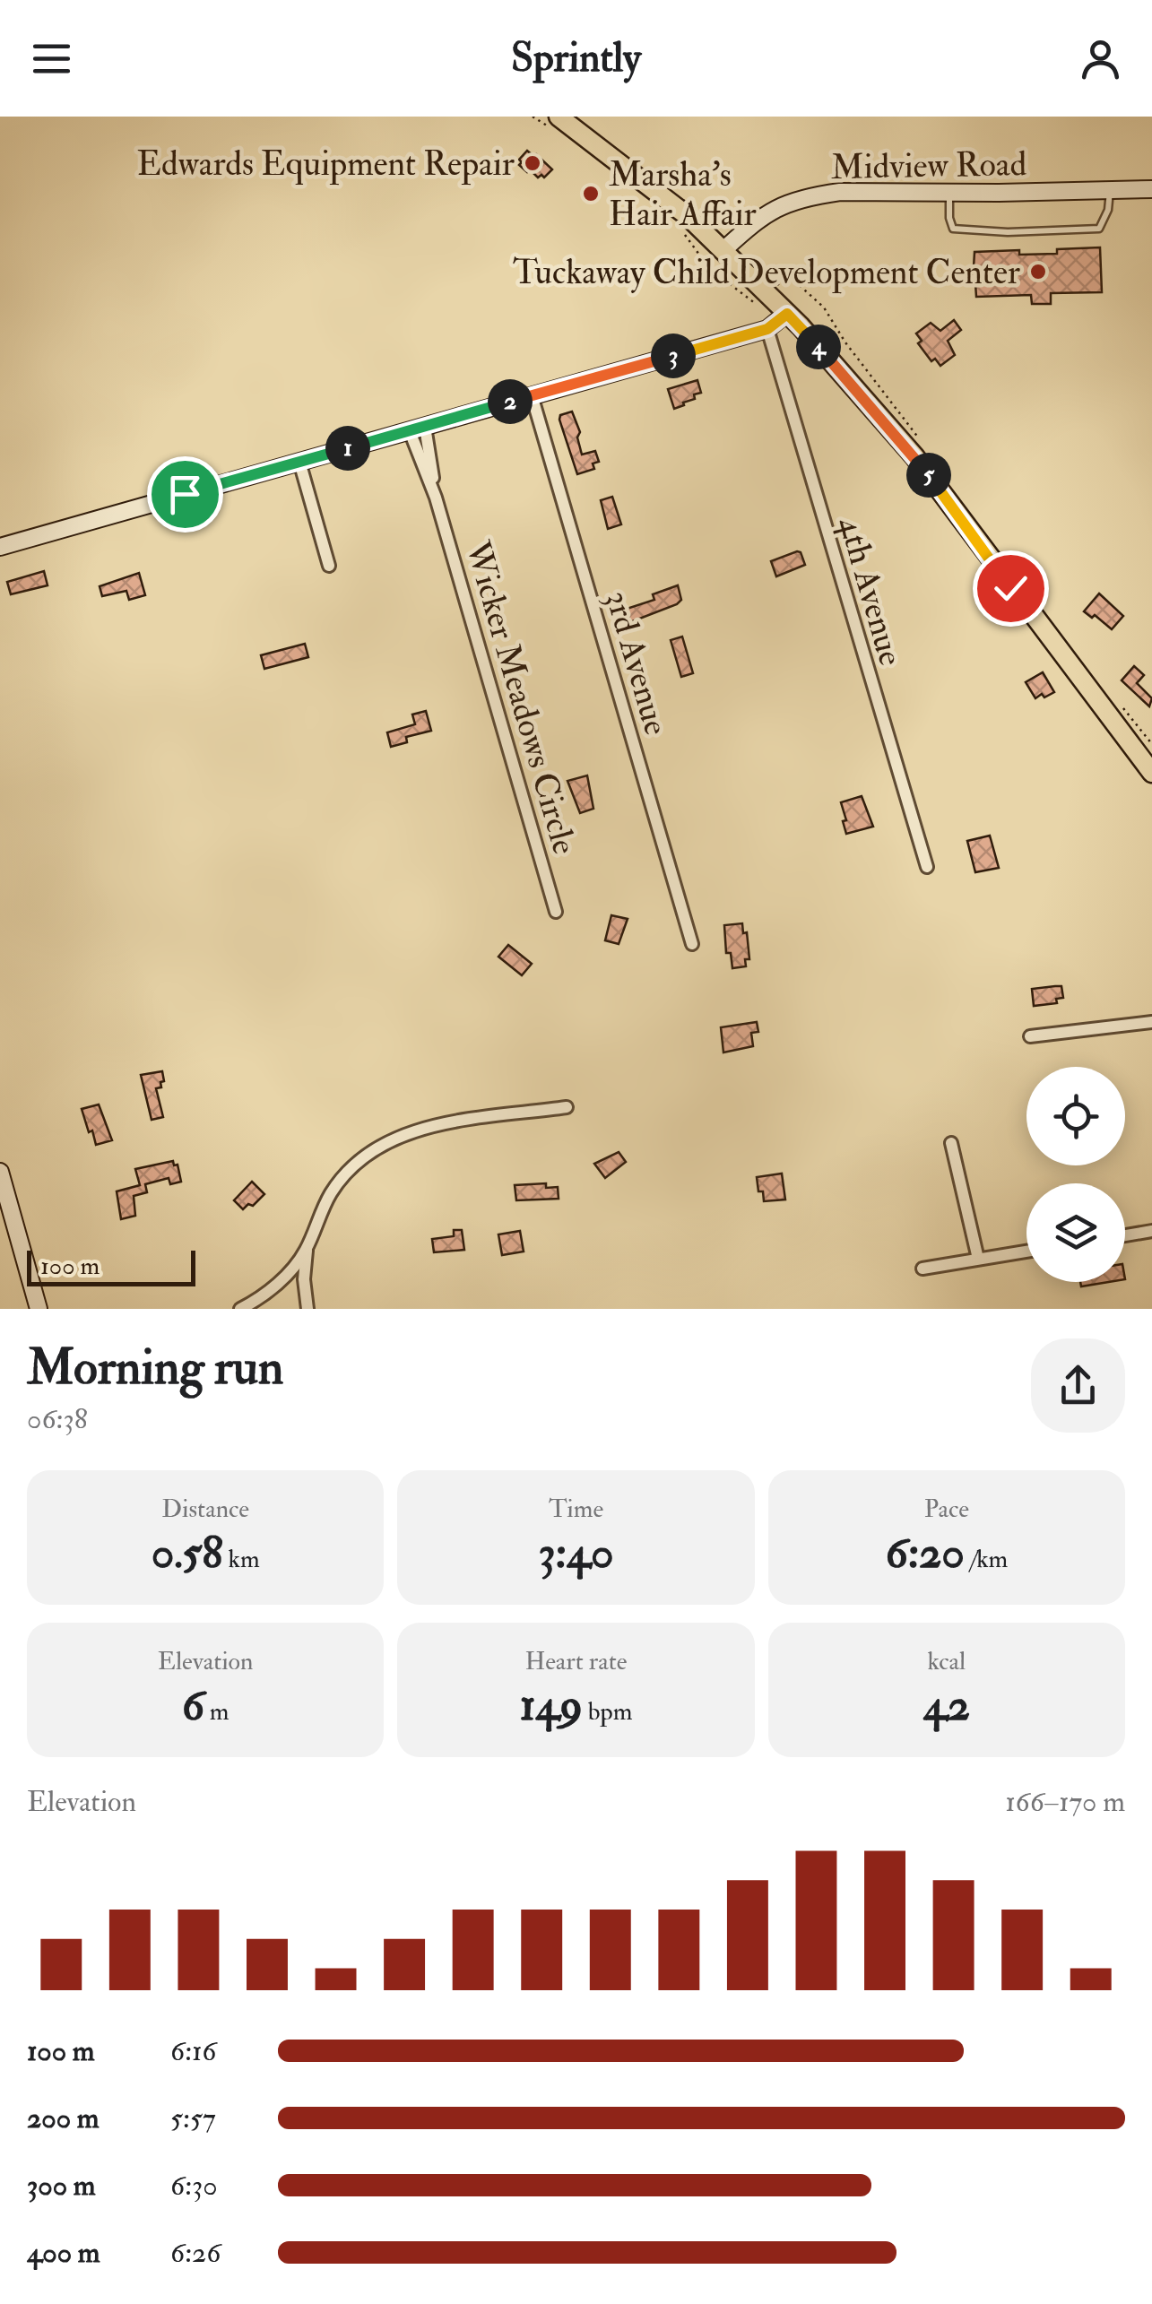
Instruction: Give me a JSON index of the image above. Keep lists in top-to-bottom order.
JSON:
{
  "streets": {
    "street": [
      "Midview Road",
      "4th Avenue",
      "3rd Avenue",
      "Wicker Meadows Circle"
    ]
  },
  "places": ["Edwards Equipment Repair", "Marsha's Hair Affair", "Tuckaway Child Development Center"],
  "scale_bar": "100 m",
  "page": {
    "header": "Sprintly",
    "pins": [
      "4",
      "3",
      "2",
      "1",
      "5"
    ],
    "scale": "100 m",
    "heading": ["Morning run", "06:38"],
    "stats": [
      ["Distance", "0.58 km"],
      ["Time", "3:40"],
      ["Pace", "6:20 /km"],
      ["Elevation", "6 m"],
      ["Heart rate", "149 bpm"],
      ["kcal", "42"]
    ],
    "chart": ["Elevation", "166–170 m"],
    "list": [
      {
        "name": "100 m",
        "note": "6:16"
      },
      {
        "name": "200 m",
        "note": "5:57"
      },
      {
        "name": "300 m",
        "note": "6:30"
      },
      {
        "name": "400 m",
        "note": "6:26"
      }
    ]
  }
}
